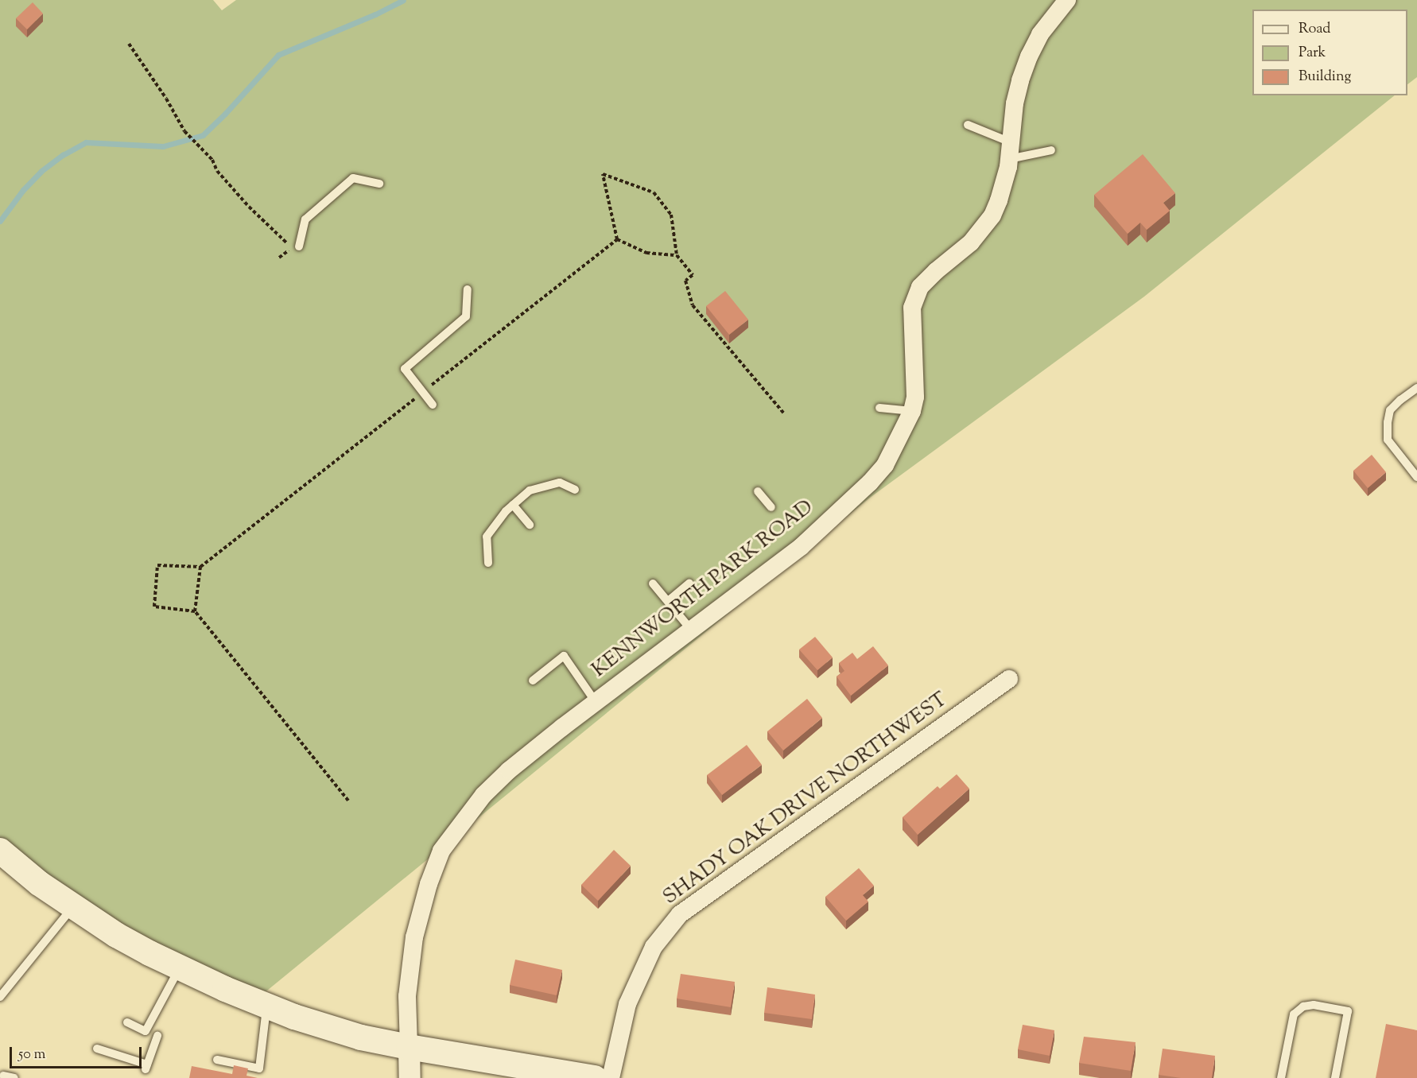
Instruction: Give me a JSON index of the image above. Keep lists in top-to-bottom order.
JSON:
{
  "streets": {
    "street": ["KENNWORTH PARK ROAD", "SHADY OAK DRIVE NORTHWEST"]
  },
  "legend": ["Road", "Park", "Building"],
  "scale_bar": "50 m"
}
